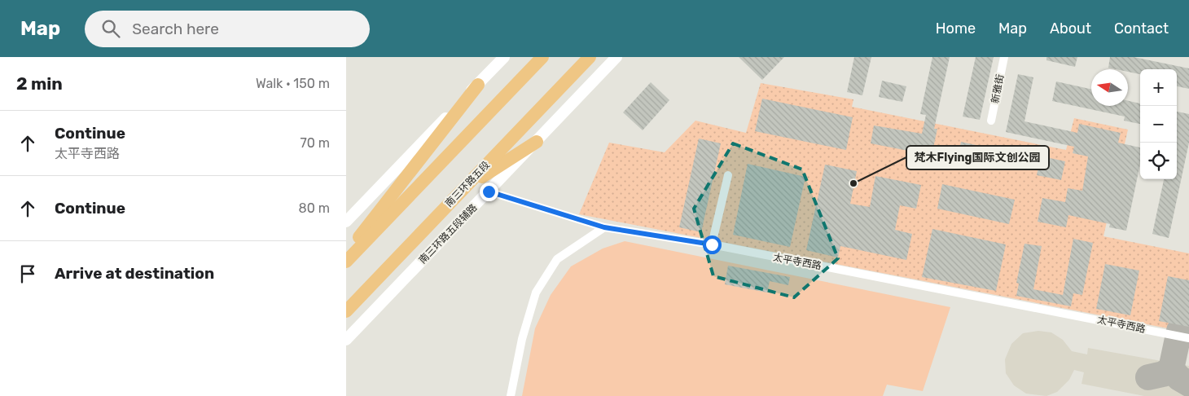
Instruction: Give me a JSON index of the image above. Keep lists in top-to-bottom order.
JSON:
{
  "streets": {
    "highway": ["南三环路五段"],
    "main road": ["南三环路五段辅路"],
    "street": ["新雅街", "太平寺西路"]
  },
  "crossings": [
    ["南三环路五段辅路", "太平寺西路"]
  ],
  "places": ["梵木Flying国际文创公园"],
  "north": "left",
  "page": {
    "header": "Map",
    "search": "Search here",
    "nav": [
      "Home",
      "Map",
      "About",
      "Contact"
    ],
    "heading": ["2 min", "Walk · 150 m"],
    "map_buttons": ["+", "−"],
    "list": [
      ["Continue", "太平寺西路", "70 m"],
      ["Continue", "80 m"],
      "Arrive at destination"
    ]
  }
}
